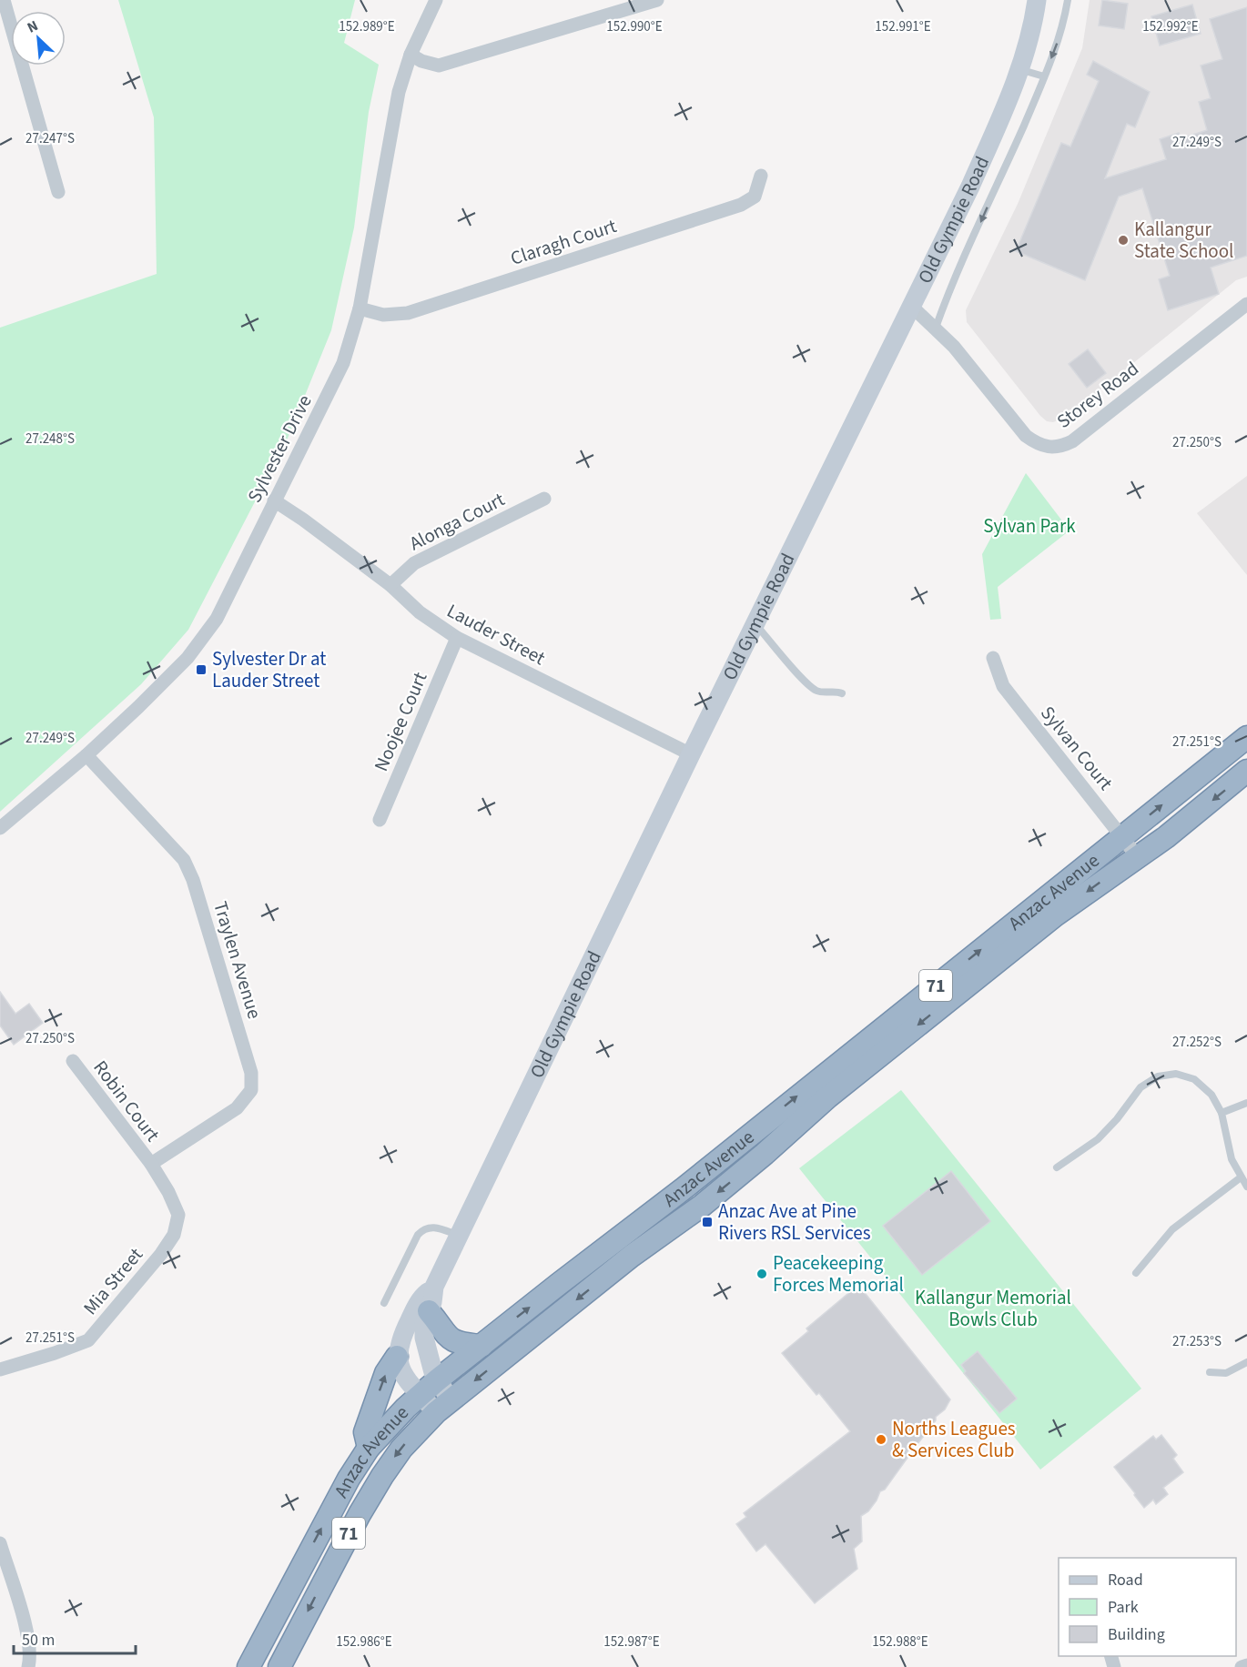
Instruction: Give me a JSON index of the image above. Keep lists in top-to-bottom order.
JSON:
{
  "streets": {
    "highway": ["Anzac Avenue", "71"],
    "main road": ["Old Gympie Road"],
    "street": [
      "Claragh Court",
      "Storey Road",
      "Sylvester Drive",
      "Alonga Court",
      "Lauder Street",
      "Noojee Court",
      "Sylvan Court",
      "Traylen Avenue",
      "Robin Court",
      "Mia Street"
    ]
  },
  "crossings": [
    ["Old Gympie Road", "Storey Road"],
    ["Old Gympie Road", "Lauder Street"],
    ["Old Gympie Road", "Anzac Avenue"],
    ["Claragh Court", "Sylvester Drive"],
    ["Sylvester Drive", "Lauder Street"],
    ["Sylvester Drive", "Traylen Avenue"],
    ["Alonga Court", "Lauder Street"],
    ["Lauder Street", "Noojee Court"],
    ["Sylvan Court", "Anzac Avenue"],
    ["Traylen Avenue", "Robin Court"],
    ["Traylen Avenue", "Mia Street"],
    ["Robin Court", "Mia Street"]
  ],
  "parks": ["Sylvan Park", "Kallangur Memorial Bowls Club"],
  "places": {
    "other": ["Kallangur State School", "Peacekeeping Forces Memorial", "Norths Leagues & Services Club"],
    "transit": ["Sylvester Dr at Lauder Street", "Anzac Ave at Pine Rivers RSL Services"]
  },
  "legend": ["Road", "Park", "Building"],
  "scale_bar": "50 m",
  "north": "top left",
  "coordinates": [
    "152.989°E",
    "152.991°E",
    "152.992°E",
    "152.990°E",
    "27.247°S",
    "27.249°S",
    "27.248°S",
    "27.250°S",
    "27.251°S",
    "27.252°S",
    "27.253°S",
    "152.986°E",
    "152.987°E",
    "152.988°E"
  ]
}
